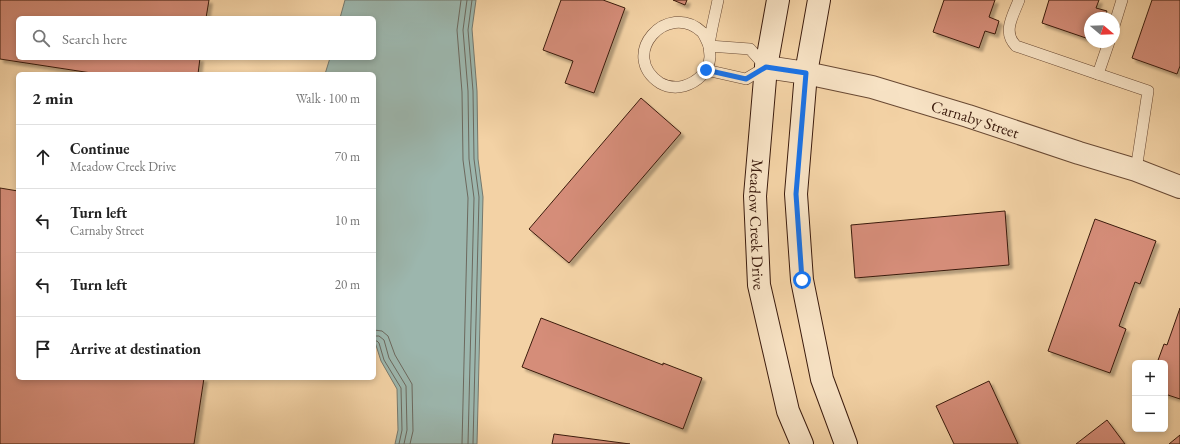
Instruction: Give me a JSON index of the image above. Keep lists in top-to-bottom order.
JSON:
{
  "streets": {
    "street": ["Carnaby Street", "Meadow Creek Drive"]
  },
  "crossings": [
    ["Carnaby Street", "Meadow Creek Drive"]
  ],
  "north": "right",
  "page": {
    "search": "Search here",
    "heading": ["2 min", "Walk · 100 m"],
    "list": [
      ["Continue", "Meadow Creek Drive", "70 m"],
      ["Turn left", "Carnaby Street", "10 m"],
      ["Turn left", "20 m"],
      "Arrive at destination"
    ],
    "map_buttons": ["+", "−"]
  }
}
